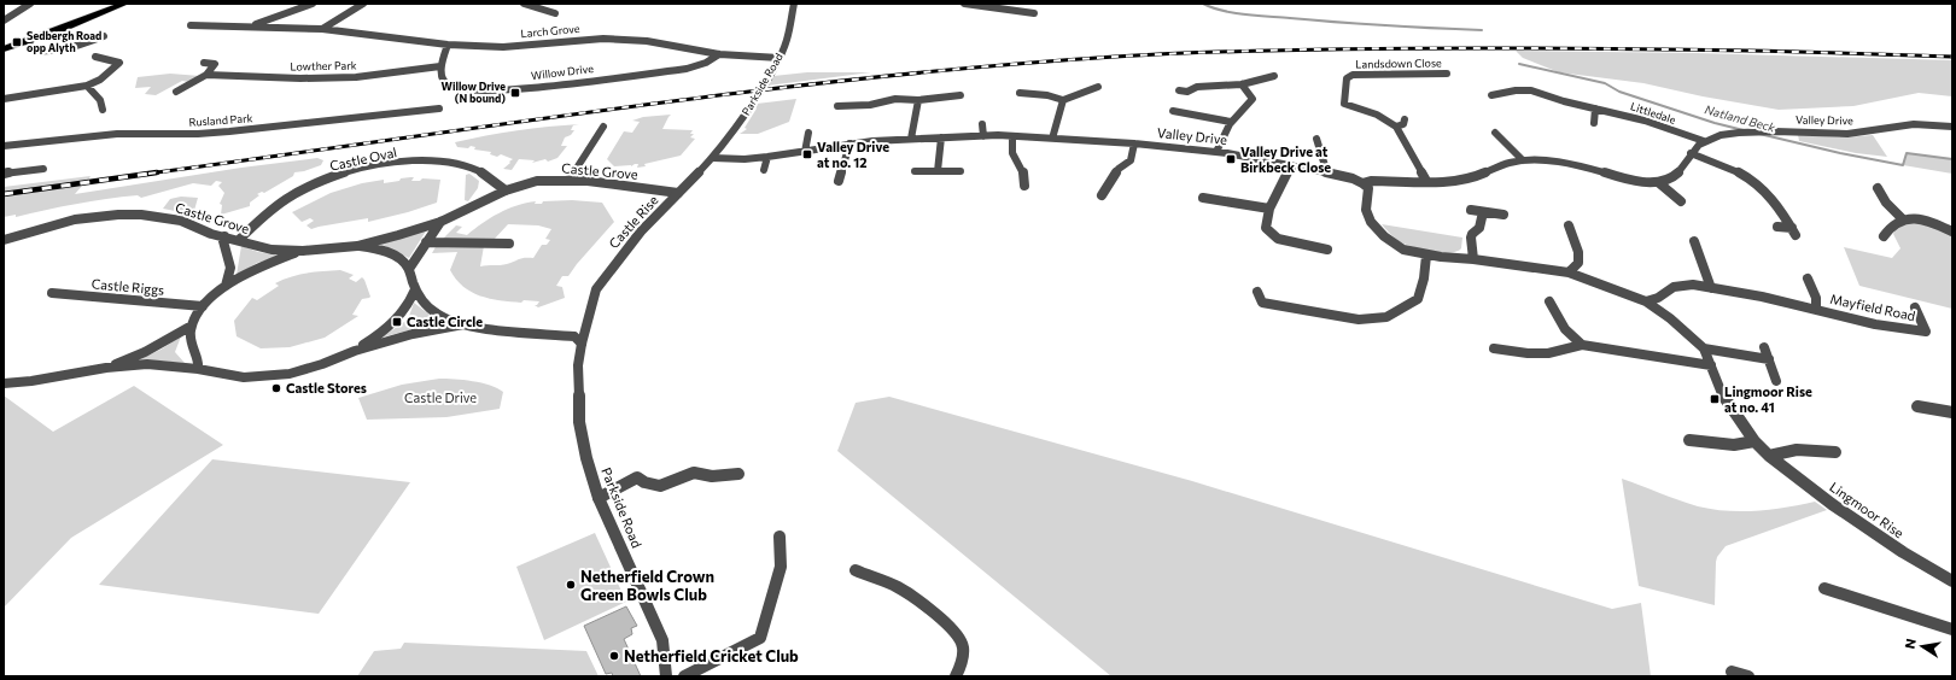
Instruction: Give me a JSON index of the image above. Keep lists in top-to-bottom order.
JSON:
{
  "streets": {
    "street": [
      "Larch Grove",
      "Landsdown Close",
      "Lowther Park",
      "Willow Drive",
      "Parkside Road",
      "Littledale",
      "Rusland Park",
      "Valley Drive",
      "Castle Oval",
      "Castle Grove",
      "Castle Rise",
      "Castle Riggs",
      "Mayfield Road",
      "Lingmoor Rise"
    ]
  },
  "crossings": [
    ["Larch Grove", "Willow Drive"],
    ["Larch Grove", "Parkside Road"],
    ["Landsdown Close", "Valley Drive"],
    ["Lowther Park", "Willow Drive"],
    ["Parkside Road", "Castle Rise"],
    ["Littledale", "Valley Drive"],
    ["Valley Drive", "Castle Rise"],
    ["Valley Drive", "Lingmoor Rise"],
    ["Castle Oval", "Castle Grove"],
    ["Castle Grove", "Castle Rise"],
    ["Mayfield Road", "Lingmoor Rise"]
  ],
  "water": ["Natland Beck"],
  "parks": ["Castle Drive"],
  "places": {
    "transit": [
      "Sedbergh Road opp Alyth",
      "Willow Drive (N bound)",
      "Valley Drive at no. 12",
      "Valley Drive at Birkbeck Close",
      "Castle Circle",
      "Lingmoor Rise at no. 41"
    ],
    "other": ["Castle Stores", "Netherfield Crown Green Bowls Club", "Netherfield Cricket Club"]
  },
  "north": "left"
}
